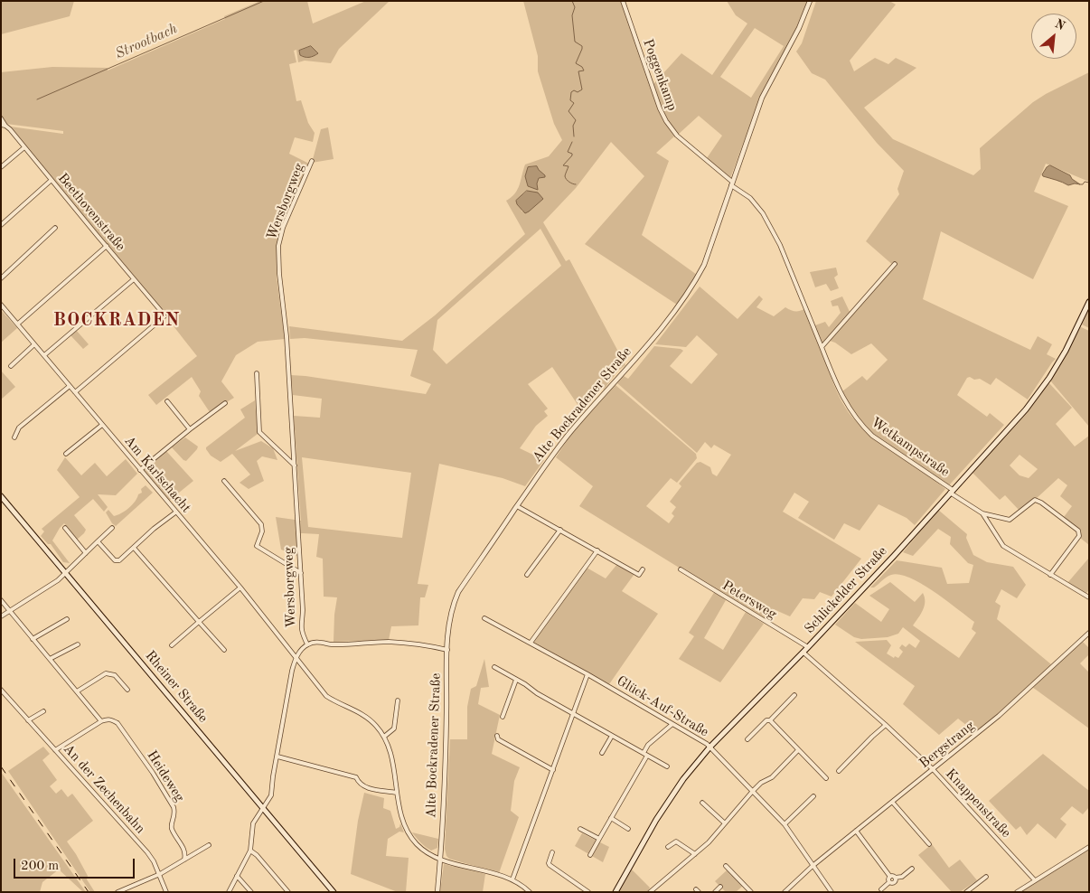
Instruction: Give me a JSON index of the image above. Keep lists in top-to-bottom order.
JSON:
{
  "streets": {
    "main road": ["Schlickelder Straße", "Rheiner Straße"],
    "street": [
      "Poggenkamp",
      "Wersborgweg",
      "Beethovenstraße",
      "Alte Bockradener Straße",
      "Wetkampstraße",
      "Am Karlschacht",
      "Petersweg",
      "Glück-Auf-Straße",
      "Bergstrang",
      "Heideweg",
      "An der Zechenbahn",
      "Knappenstraße"
    ]
  },
  "crossings": [
    ["Poggenkamp", "Alte Bockradener Straße"],
    ["Poggenkamp", "Wetkampstraße"],
    ["Wersborgweg", "Am Karlschacht"],
    ["Wersborgweg", "Rheiner Straße"],
    ["Beethovenstraße", "Am Karlschacht"],
    ["Alte Bockradener Straße", "Wetkampstraße"],
    ["Wetkampstraße", "Schlickelder Straße"],
    ["Schlickelder Straße", "Petersweg"],
    ["Schlickelder Straße", "Glück-Auf-Straße"],
    ["Schlickelder Straße", "Knappenstraße"],
    ["Glück-Auf-Straße", "Bergstrang"],
    ["Bergstrang", "Knappenstraße"]
  ],
  "districts": ["BOCKRADEN"],
  "water": ["Strootbach"],
  "scale_bar": "200 m",
  "north": "top right"
}
